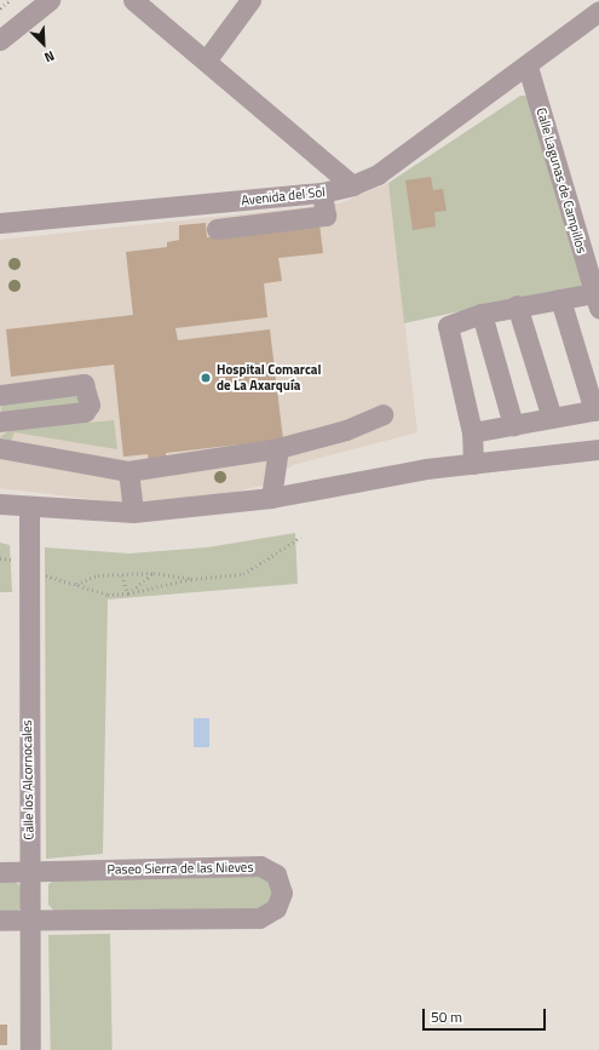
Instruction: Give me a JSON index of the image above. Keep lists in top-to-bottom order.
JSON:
{
  "streets": {
    "street": [
      "Calle Lagunas de Campillos",
      "Avenida del Sol",
      "Calle los Alcornocales",
      "Paseo Sierra de las Nieves"
    ]
  },
  "crossings": [
    ["Calle Lagunas de Campillos", "Avenida del Sol"],
    ["Calle los Alcornocales", "Paseo Sierra de las Nieves"]
  ],
  "places": ["Hospital Comarcal de La Axarquía"],
  "scale_bar": "50 m",
  "north": "bottom right"
}
